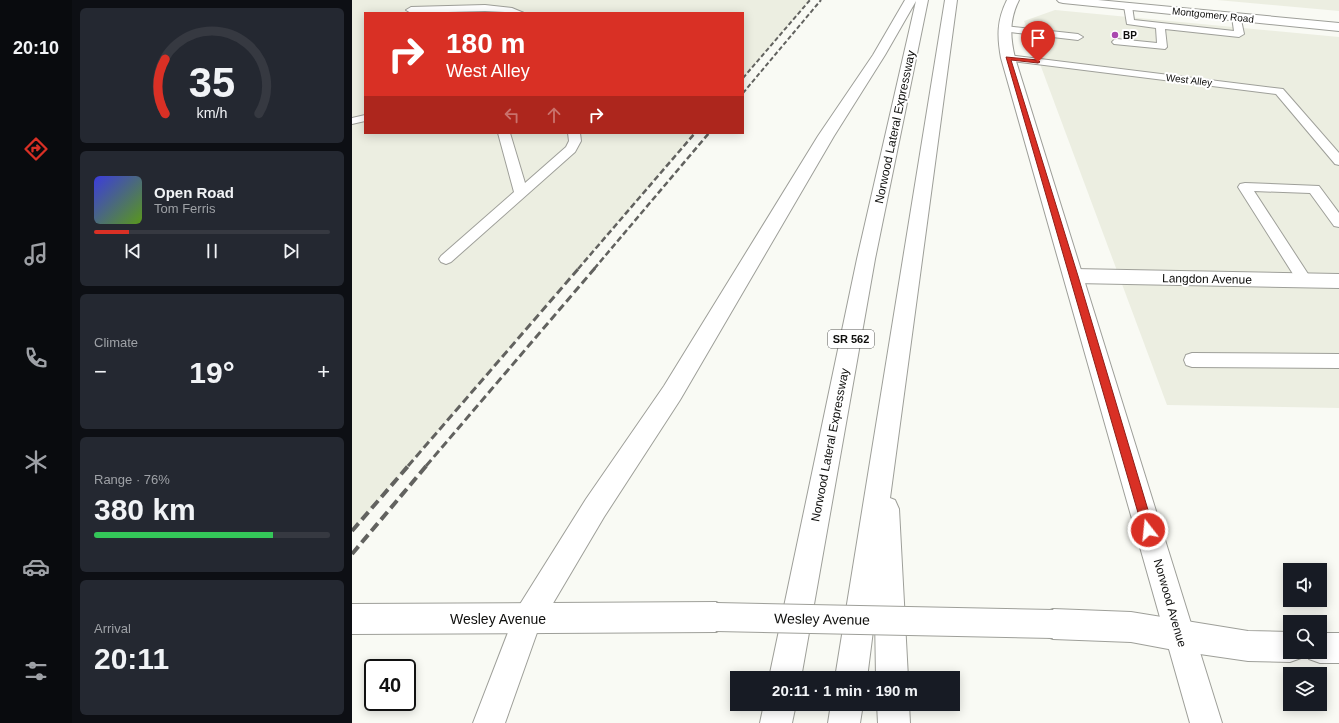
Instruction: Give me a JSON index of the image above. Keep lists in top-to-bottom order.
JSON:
{
  "streets": {
    "main road": [
      "Montgomery Road",
      "Norwood Lateral Expressway",
      "Langdon Avenue",
      "SR 562",
      "Norwood Avenue",
      "Wesley Avenue"
    ],
    "lane": ["West Alley"]
  },
  "crossings": [
    ["West Alley", "Norwood Avenue"],
    ["Langdon Avenue", "Norwood Avenue"],
    ["Norwood Avenue", "Wesley Avenue"]
  ],
  "places": ["BP"],
  "page": {
    "tabs": "20:10",
    "turn": ["180 m", "West Alley"],
    "song": ["Open Road", "Tom Ferris"],
    "tile": [
      "Climate",
      ["Range · 76%", "380 km"],
      ["Arrival", "20:11"]
    ],
    "heat": ["−", "19°", "+"],
    "limit": "40",
    "trip": "20:11 · 1 min · 190 m",
    "gauge": ["35", "km/h"]
  }
}
